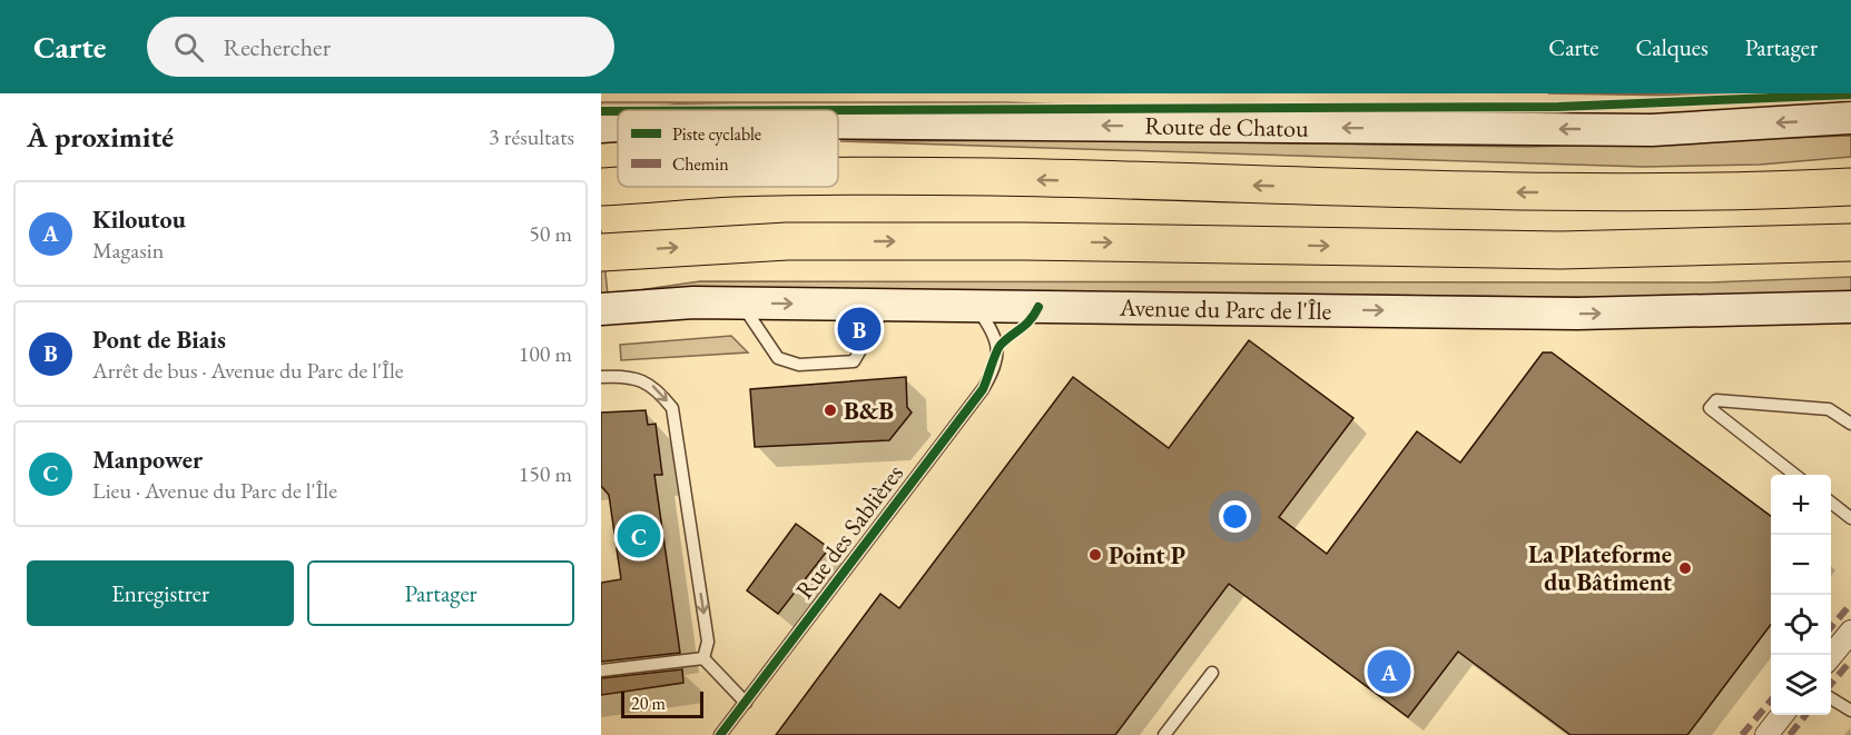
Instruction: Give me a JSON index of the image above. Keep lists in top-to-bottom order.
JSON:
{
  "streets": {
    "street": ["Route de Chatou", "Avenue du Parc de l'Île"],
    "lane": ["Rue des Sablières"]
  },
  "crossings": [
    ["Avenue du Parc de l'Île", "Rue des Sablières"]
  ],
  "one_way": ["Route de Chatou", "Avenue du Parc de l'Île"],
  "places": ["B&B", "Point P", "La Plateforme du Bâtiment"],
  "legend": ["Piste cyclable", "Chemin"],
  "scale_bar": "20 m",
  "page": {
    "header": "Carte",
    "search": "Rechercher",
    "nav": ["Carte", "Calques", "Partager"],
    "heading": ["À proximité", "3 résultats"],
    "list": [
      {
        "mark": "A",
        "name": "Kiloutou",
        "note": "Magasin",
        "value": "50 m"
      },
      {
        "mark": "B",
        "name": "Pont de Biais",
        "note": "Arrêt de bus · Avenue du Parc de l'Île",
        "value": "100 m"
      },
      {
        "mark": "C",
        "name": "Manpower",
        "note": "Lieu · Avenue du Parc de l'Île",
        "value": "150 m"
      }
    ],
    "pins": ["B", "C", "A"],
    "map_buttons": ["+", "−"],
    "buttons": ["Enregistrer", "Partager"],
    "scale": "20 m"
  }
}
